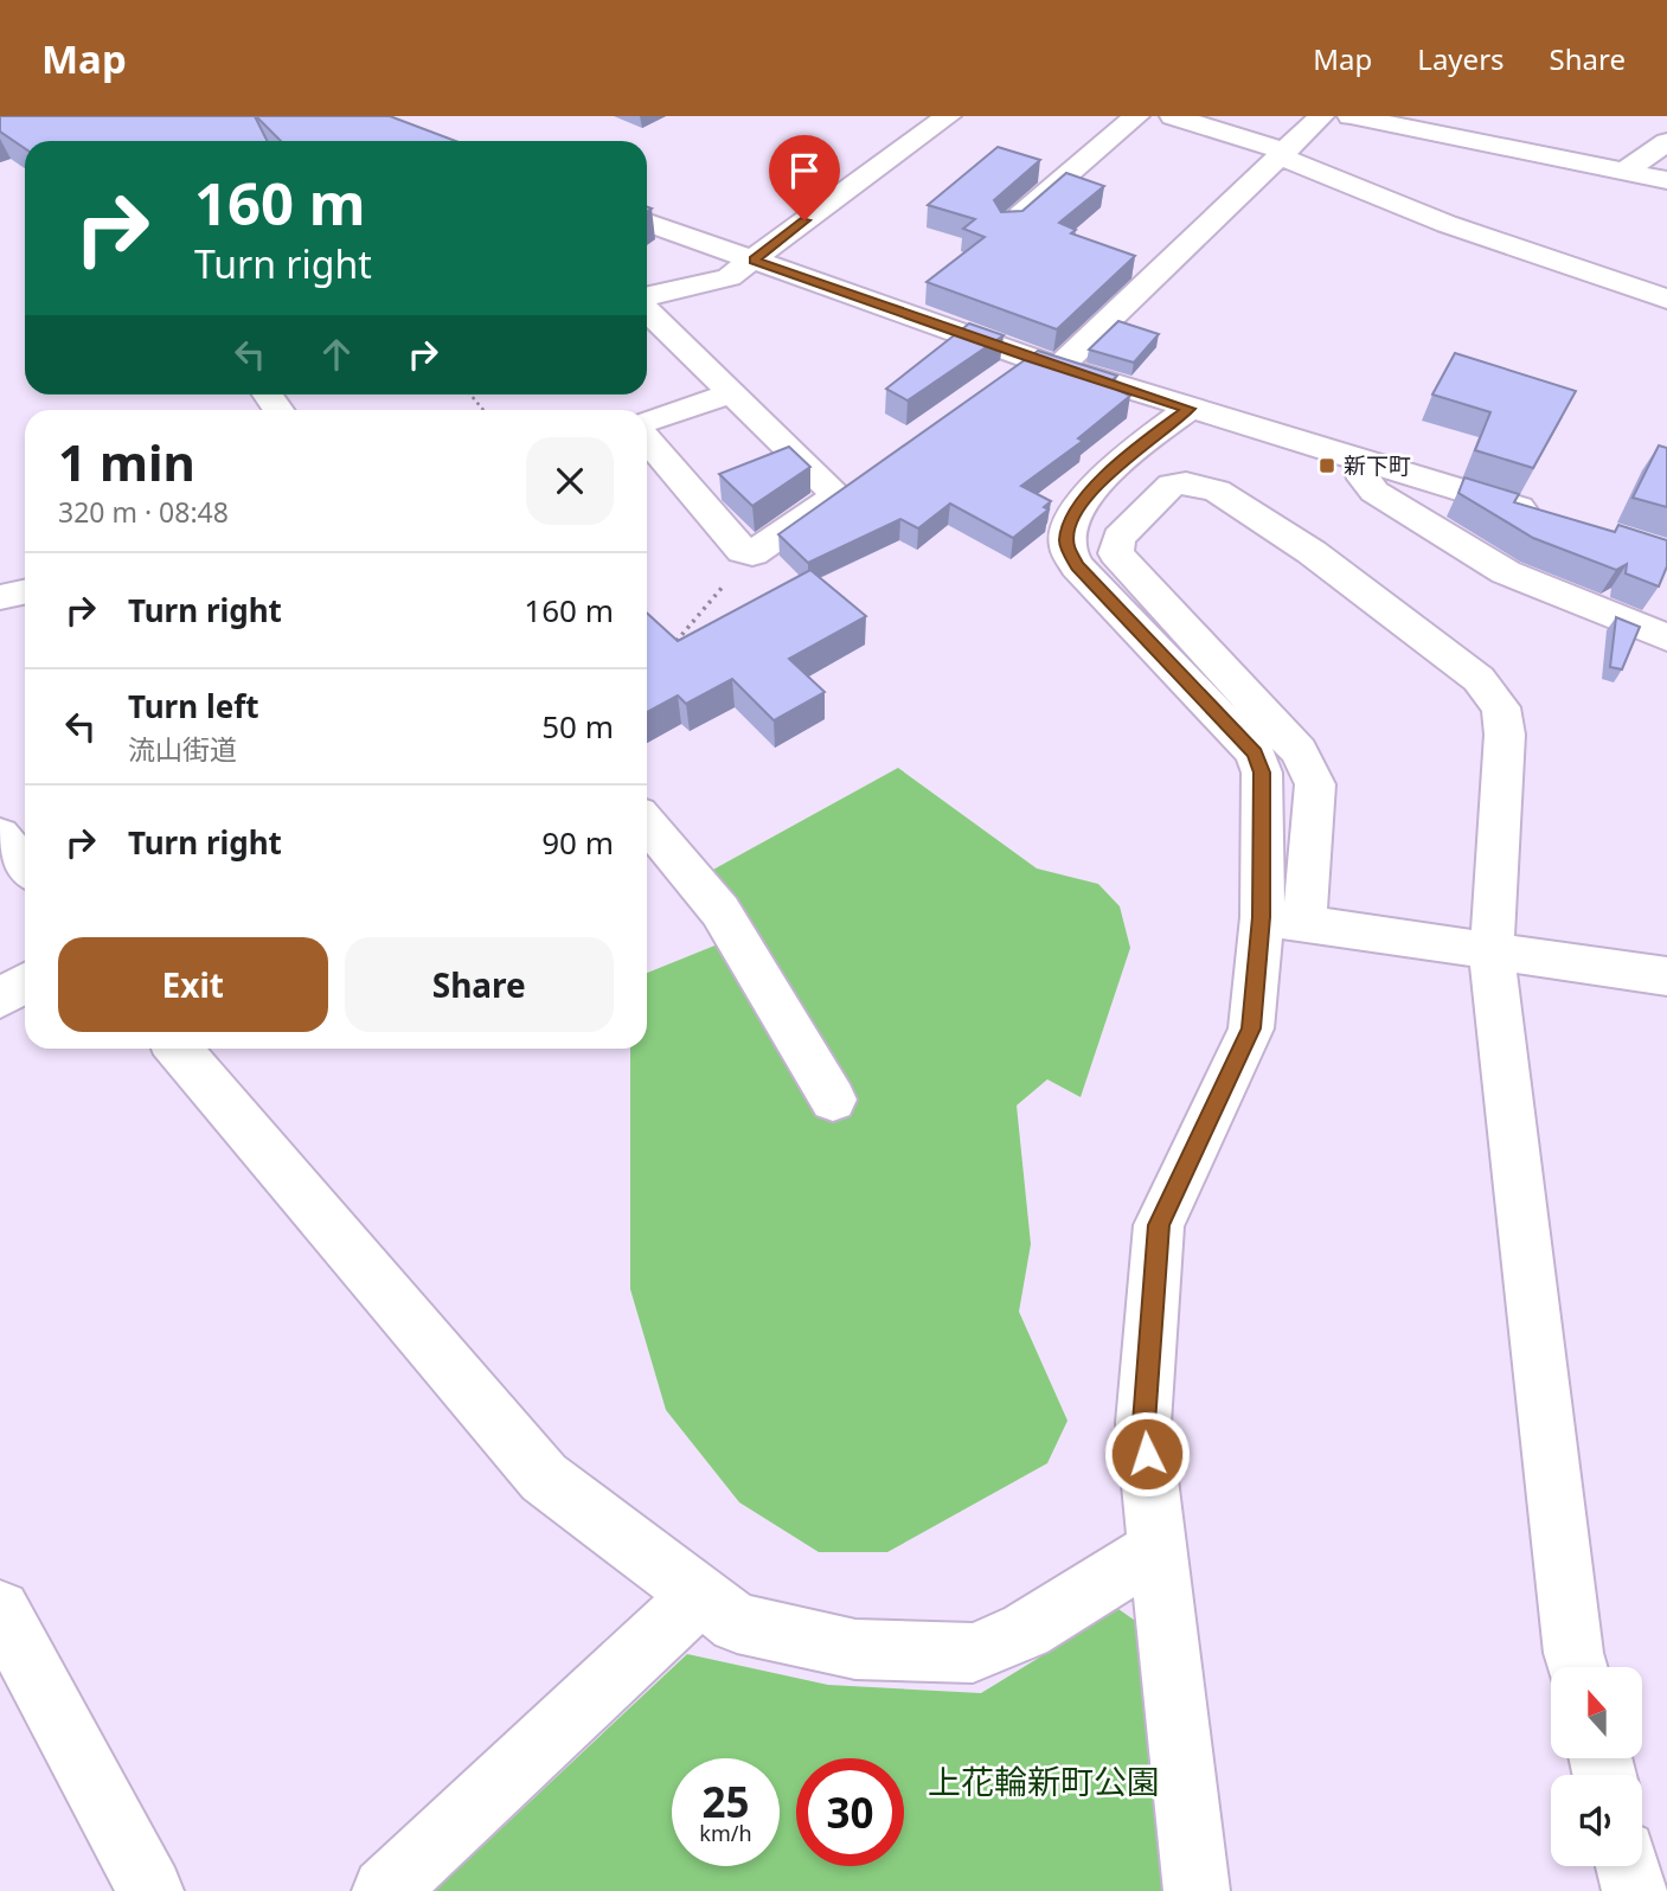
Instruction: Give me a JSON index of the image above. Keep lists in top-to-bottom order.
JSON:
{
  "parks": ["上花輪新町公園"],
  "places": {
    "transit": ["新下町"]
  },
  "north": "top",
  "page": {
    "header": "Map",
    "nav": ["Map", "Layers", "Share"],
    "turn": ["160 m", "Turn right"],
    "heading": ["1 min", "320 m · 08:48"],
    "list": [
      {
        "name": "Turn right",
        "value": "160 m"
      },
      {
        "name": "Turn left",
        "note": "流山街道",
        "value": "50 m"
      },
      {
        "name": "Turn right",
        "value": "90 m"
      }
    ],
    "buttons": ["Exit", "Share"],
    "speed": "25 km/h",
    "limit": "30"
  }
}
